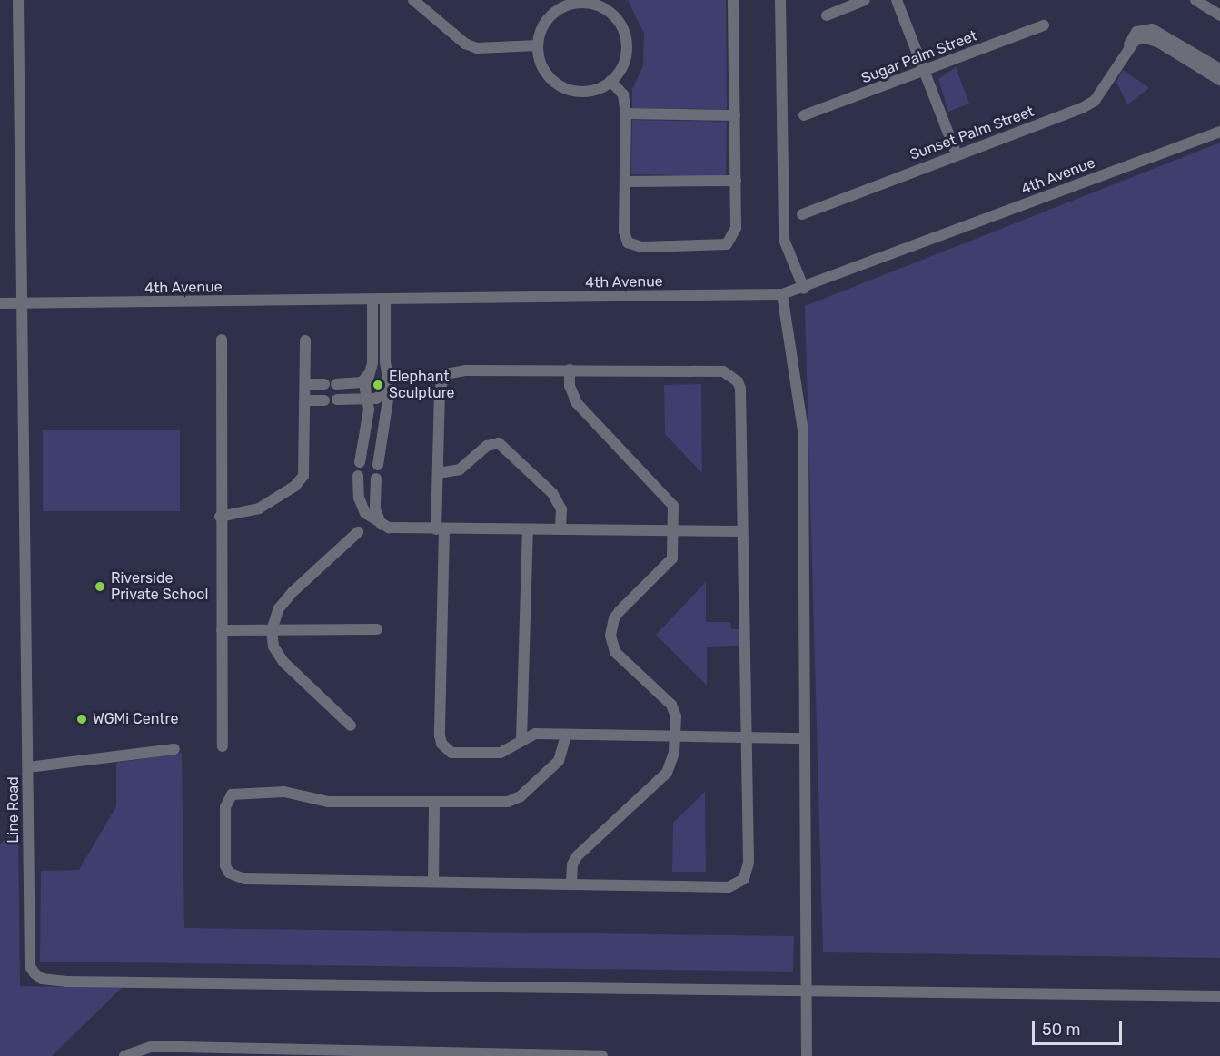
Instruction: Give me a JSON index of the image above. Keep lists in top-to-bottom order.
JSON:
{
  "streets": {
    "street": [
      "Sugar Palm Street",
      "Sunset Palm Street",
      "4th Avenue",
      "Line Road"
    ]
  },
  "crossings": [
    ["4th Avenue", "Line Road"]
  ],
  "places": ["Elephant Sculpture", "Riverside Private School", "WGMi Centre"],
  "scale_bar": "50 m"
}
